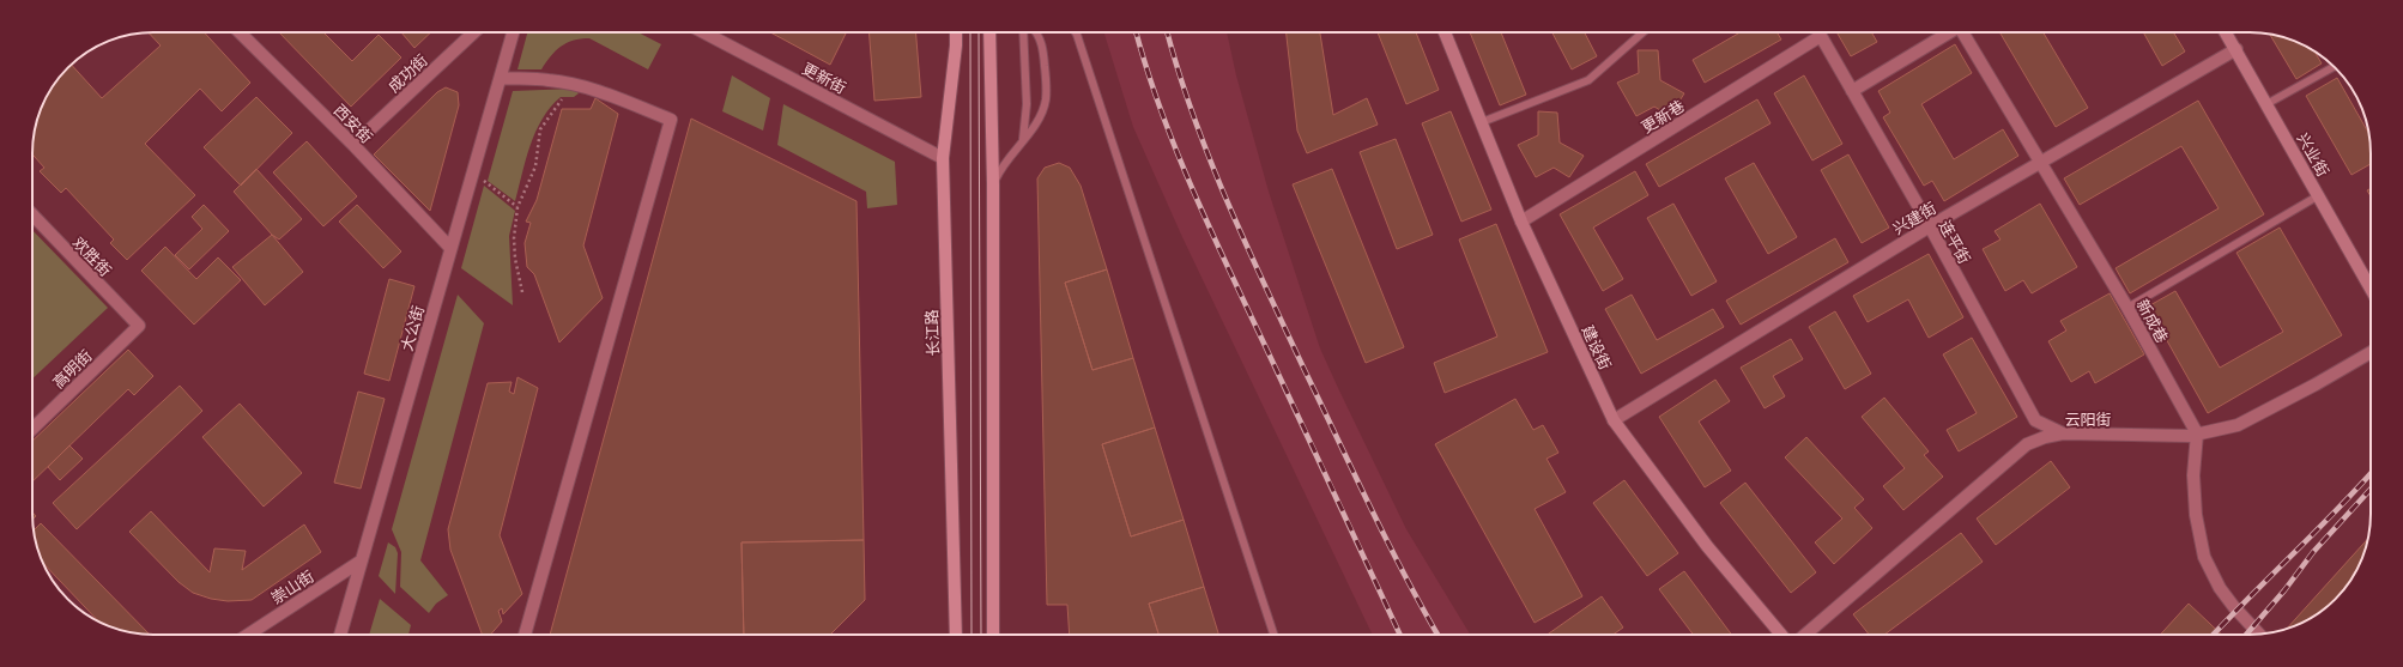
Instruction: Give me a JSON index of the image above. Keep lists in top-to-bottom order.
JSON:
{
  "streets": {
    "main road": ["兴业街", "长江路", "建设街"],
    "street": [
      "成功街",
      "更新街",
      "更新巷",
      "西安街",
      "兴建街",
      "连平街",
      "欢胜街",
      "新成巷",
      "大公街",
      "高明街",
      "云阳街",
      "崇山街"
    ]
  },
  "crossings": [
    ["成功街", "西安街"],
    ["更新街", "长江路"],
    ["更新巷", "连平街"],
    ["更新巷", "建设街"],
    ["西安街", "大公街"],
    ["兴业街", "兴建街"],
    ["兴建街", "连平街"],
    ["兴建街", "新成巷"],
    ["兴建街", "建设街"],
    ["连平街", "云阳街"],
    ["欢胜街", "高明街"],
    ["新成巷", "云阳街"],
    ["大公街", "崇山街"]
  ]
}
